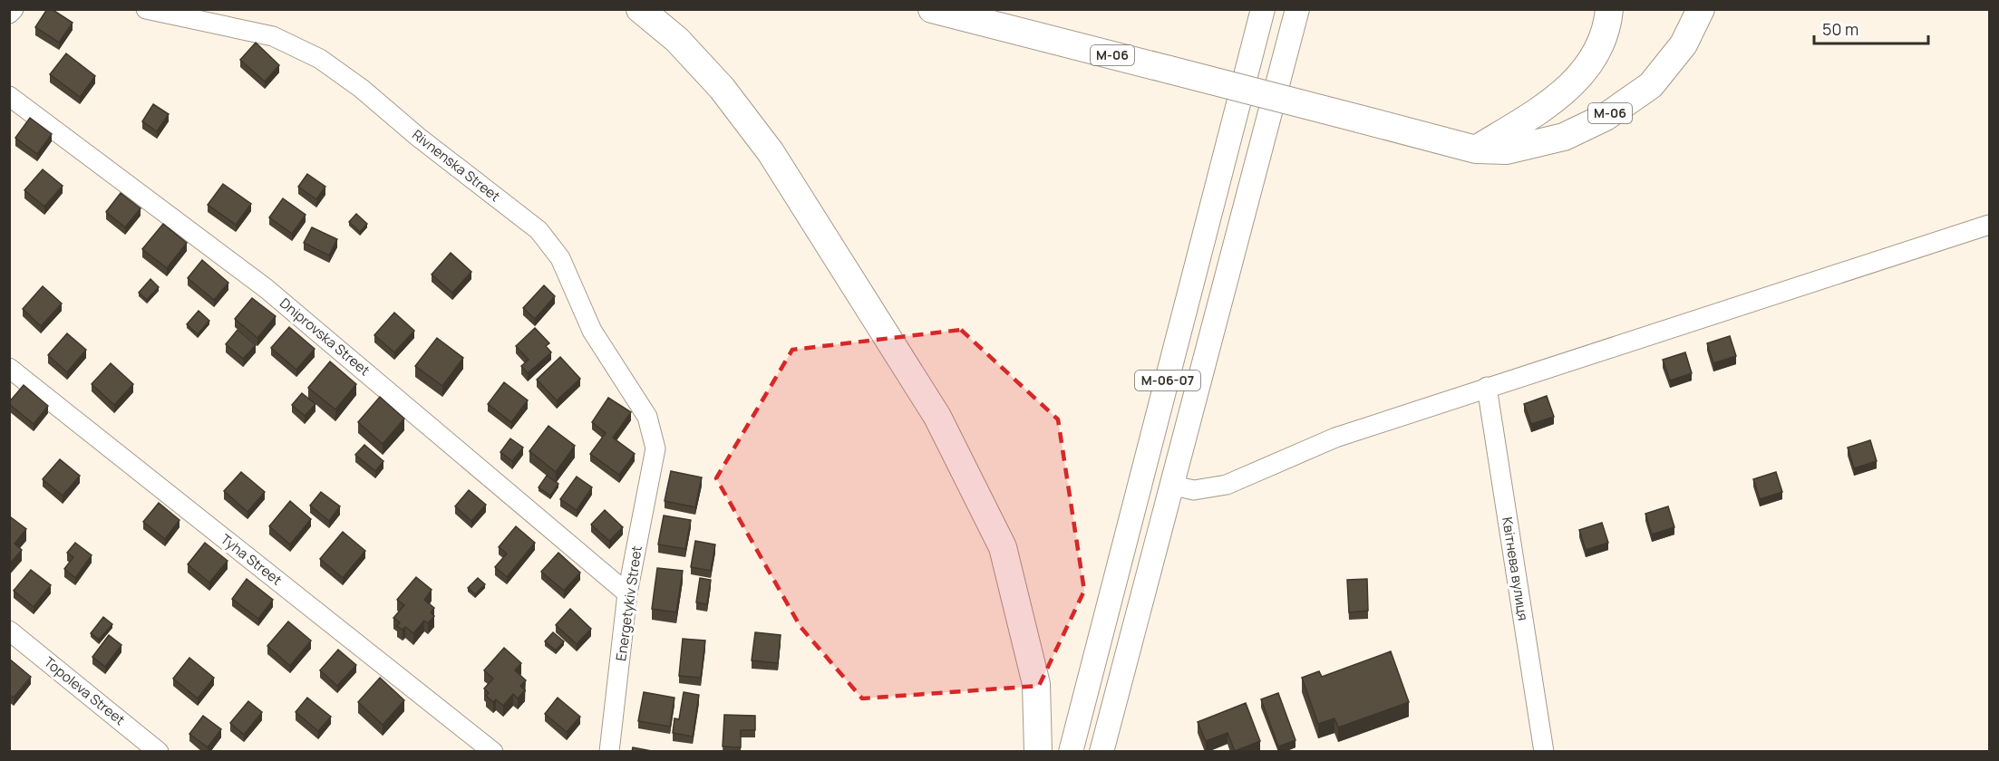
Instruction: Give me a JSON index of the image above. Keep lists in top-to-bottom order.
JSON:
{
  "streets": {
    "highway": ["М-06"],
    "main road": ["М-06-07"],
    "street": [
      "Rivnenska Street",
      "Dniprovska Street",
      "Tyha Street",
      "Квітнева вулиця",
      "Energetykiv Street",
      "Topoleva Street"
    ]
  },
  "crossings": [
    ["Rivnenska Street", "Energetykiv Street"],
    ["Dniprovska Street", "Energetykiv Street"]
  ],
  "scale_bar": "50 m"
}
